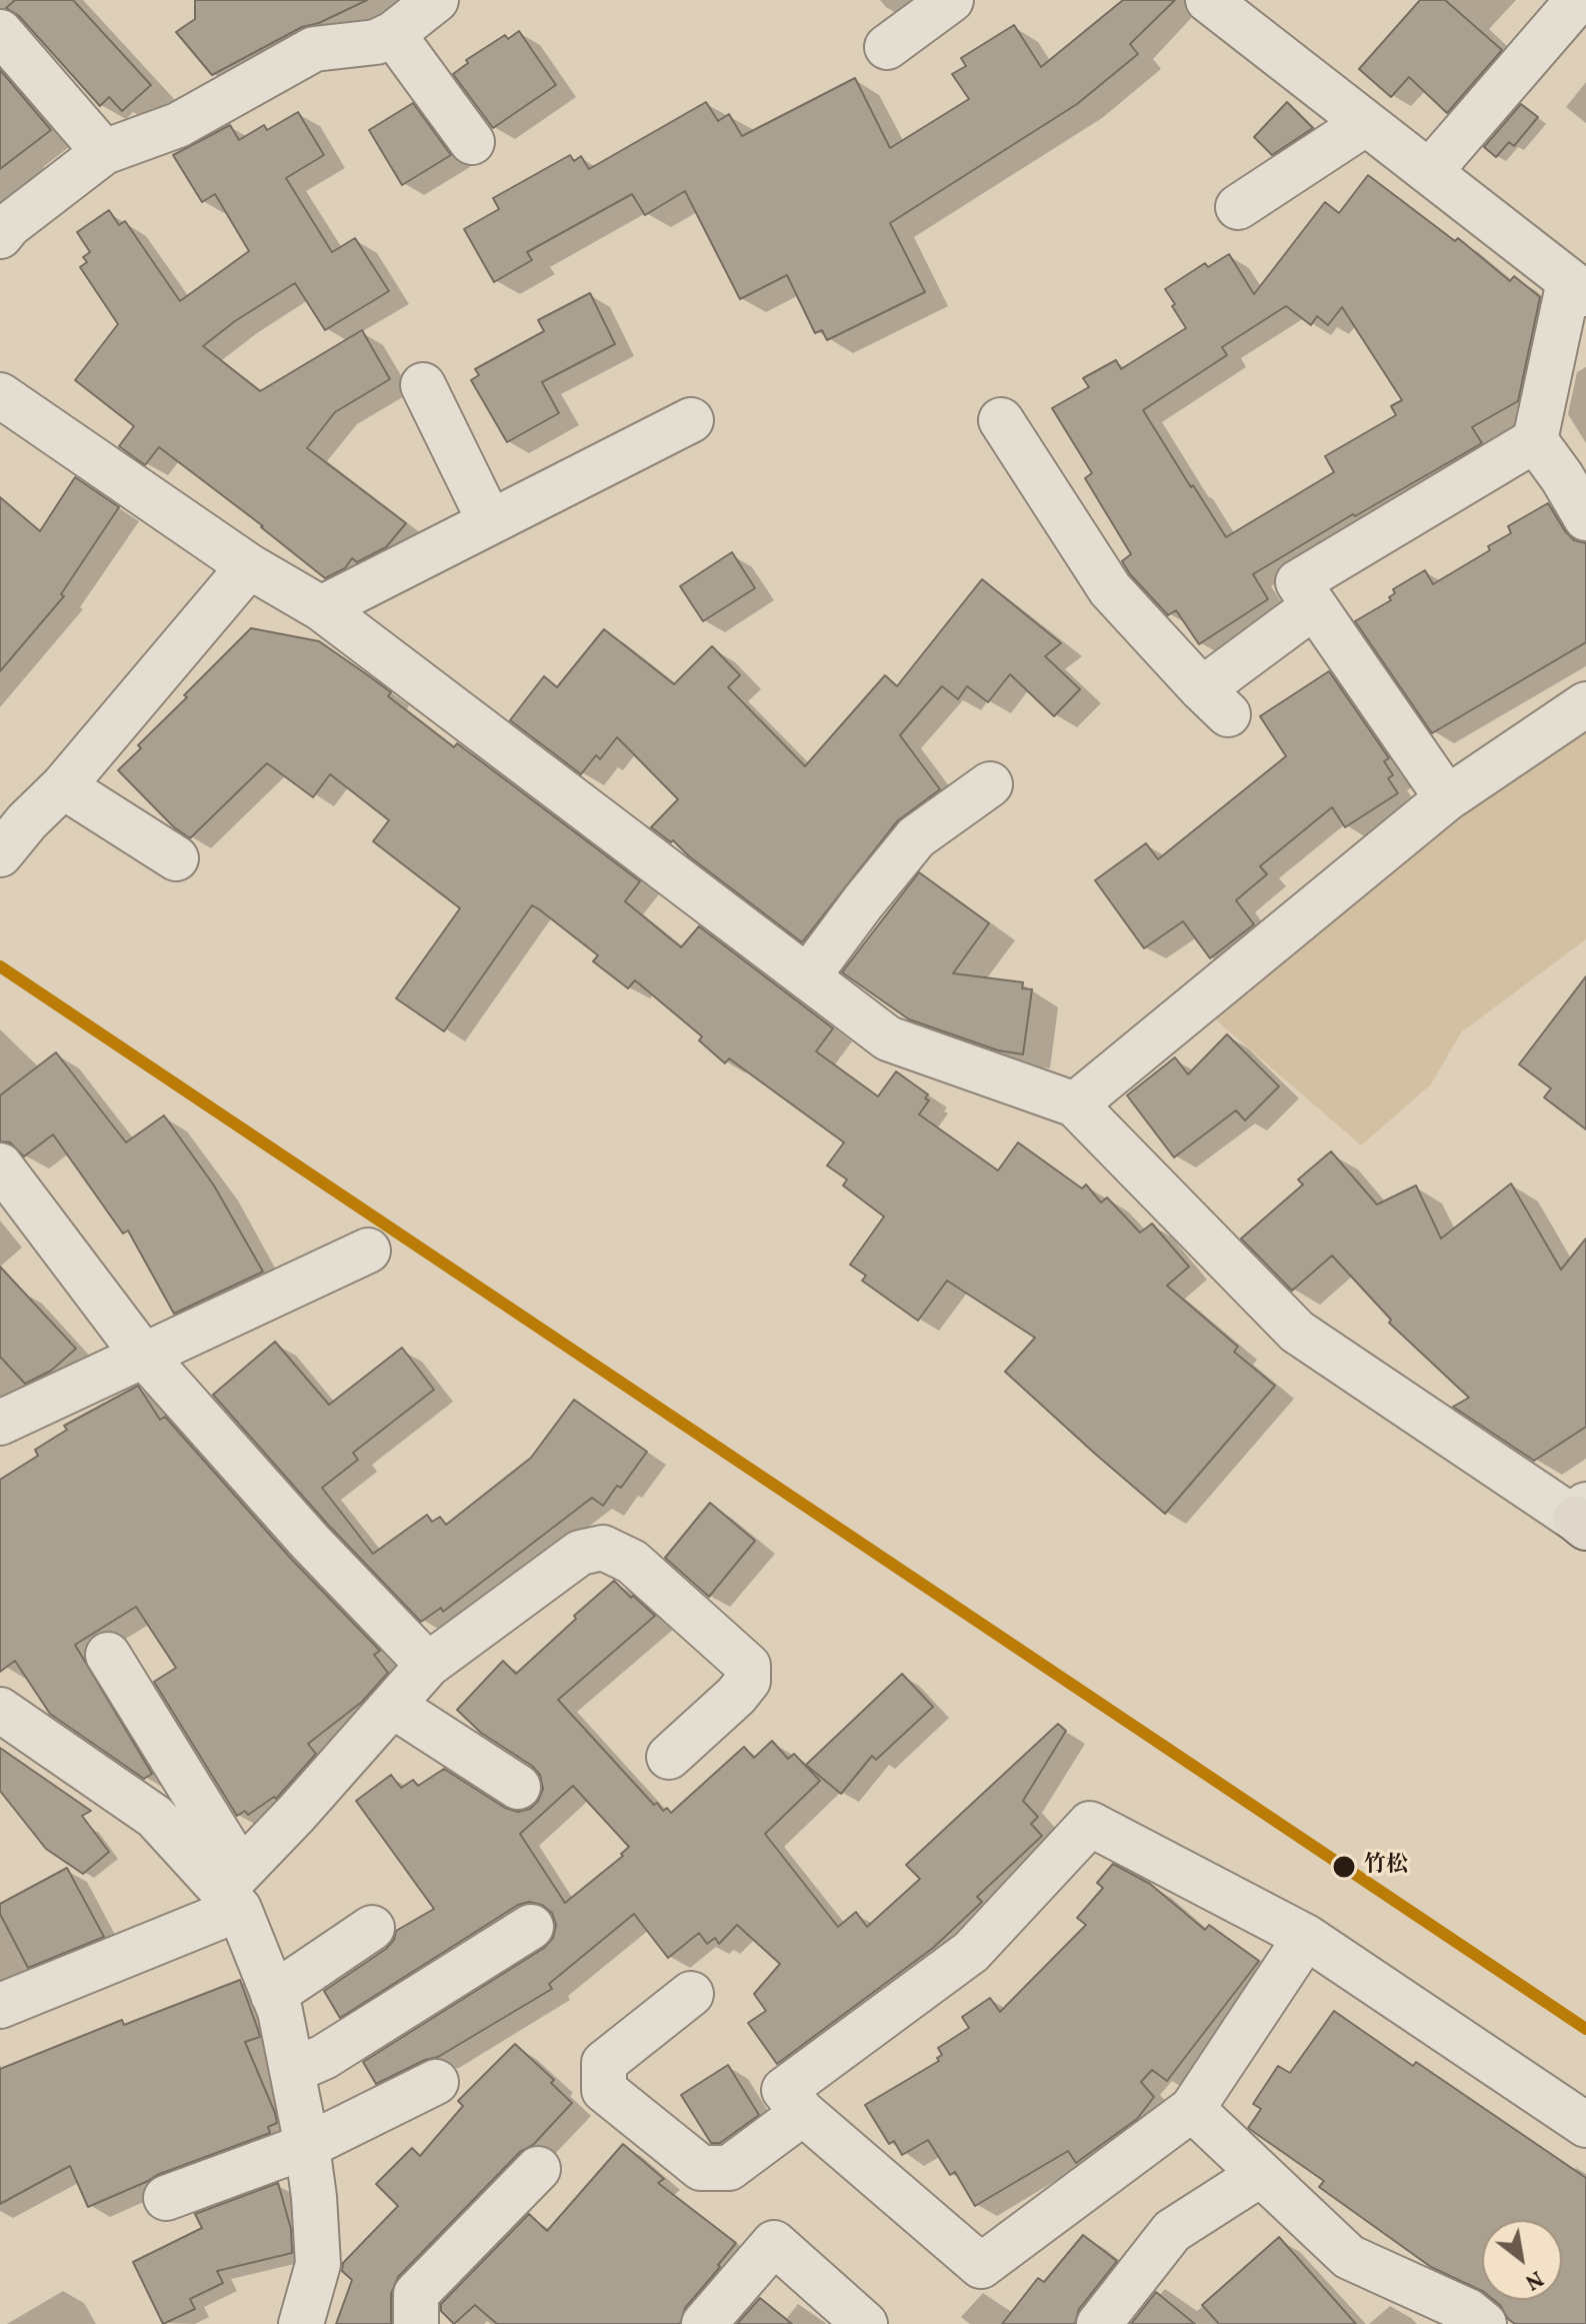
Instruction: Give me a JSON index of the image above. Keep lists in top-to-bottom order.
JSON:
{
  "places": ["竹松"],
  "north": "bottom right"
}
